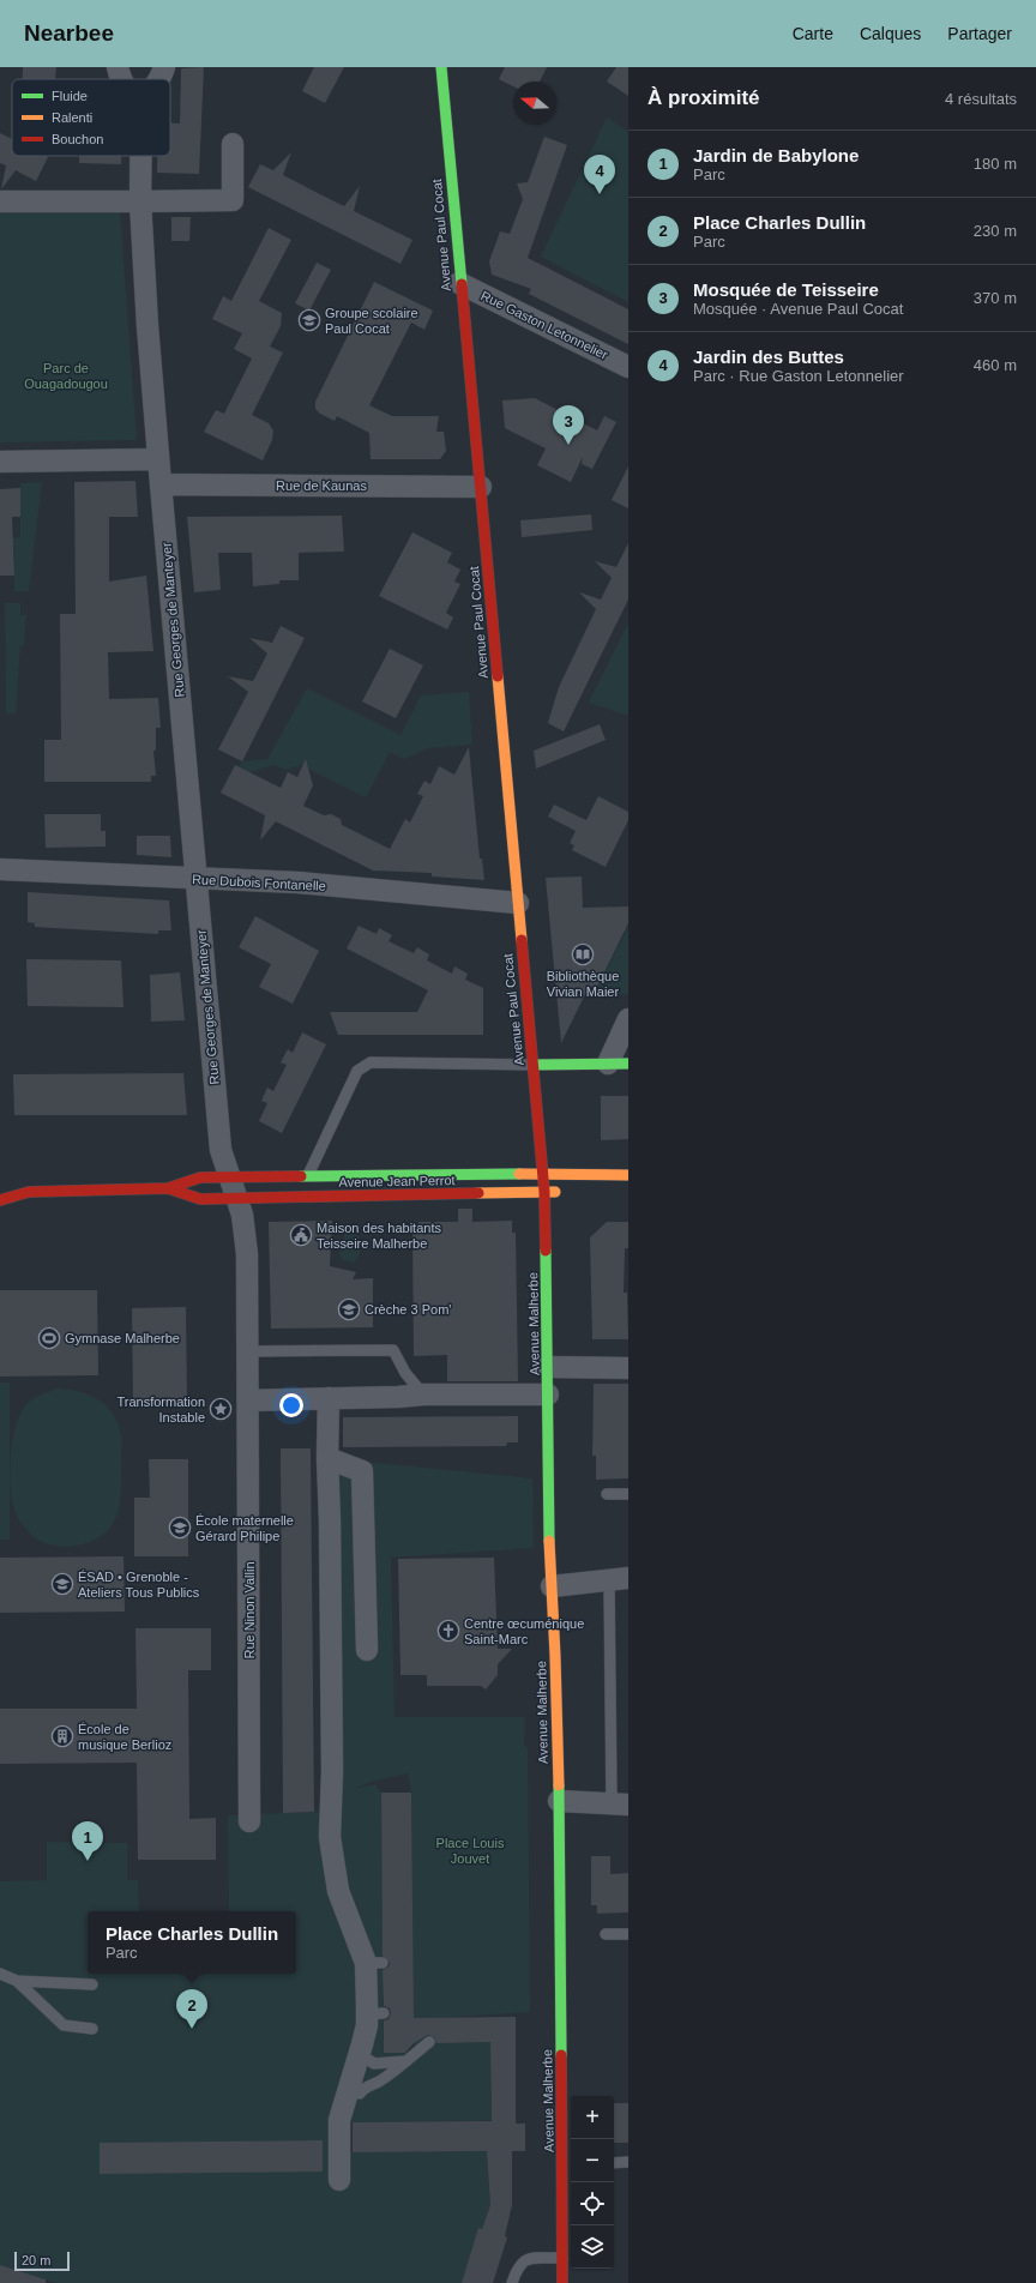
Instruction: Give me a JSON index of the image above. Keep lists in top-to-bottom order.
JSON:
{
  "streets": {
    "street": [
      "Avenue Paul Cocat",
      "Rue Gaston Letonnelier",
      "Rue de Kaunas",
      "Rue Georges de Manteyer",
      "Rue Dubois Fontanelle",
      "Avenue Jean Perrot",
      "Avenue Malherbe",
      "Rue Ninon Vallin"
    ]
  },
  "crossings": [
    ["Avenue Paul Cocat", "Rue Gaston Letonnelier"],
    ["Avenue Paul Cocat", "Rue de Kaunas"],
    ["Avenue Paul Cocat", "Rue Dubois Fontanelle"],
    ["Avenue Paul Cocat", "Avenue Jean Perrot"],
    ["Avenue Paul Cocat", "Avenue Malherbe"],
    ["Rue de Kaunas", "Rue Georges de Manteyer"],
    ["Rue Georges de Manteyer", "Rue Dubois Fontanelle"],
    ["Rue Georges de Manteyer", "Avenue Jean Perrot"],
    ["Rue Georges de Manteyer", "Rue Ninon Vallin"],
    ["Avenue Jean Perrot", "Avenue Malherbe"],
    ["Avenue Jean Perrot", "Rue Ninon Vallin"]
  ],
  "parks": ["Parc de Ouagadougou", "Place Louis Jouvet"],
  "places": {
    "school or university": [
      "Groupe scolaire Paul Cocat",
      "Crèche 3 Pom'",
      "École maternelle Gérard Philipe",
      "ÉSAD • Grenoble - Ateliers Tous Publics"
    ],
    "library": ["Bibliothèque Vivian Maier"],
    "public building": ["Maison des habitants Teisseire Malherbe"],
    "sports": ["Gymnase Malherbe"],
    "place": ["Transformation Instable"],
    "church": ["Centre œcuménique Saint-Marc"],
    "building": ["École de musique Berlioz"]
  },
  "legend": ["Fluide", "Ralenti", "Bouchon"],
  "scale_bar": "20 m",
  "north": "left",
  "page": {
    "header": "Nearbee",
    "nav": ["Carte", "Calques", "Partager"],
    "heading": ["À proximité", "4 résultats"],
    "list": [
      {
        "mark": "1",
        "name": "Jardin de Babylone",
        "note": "Parc",
        "value": "180 m"
      },
      {
        "mark": "2",
        "name": "Place Charles Dullin",
        "note": "Parc",
        "value": "230 m"
      },
      {
        "mark": "3",
        "name": "Mosquée de Teisseire",
        "note": "Mosquée · Avenue Paul Cocat",
        "value": "370 m"
      },
      {
        "mark": "4",
        "name": "Jardin des Buttes",
        "note": "Parc · Rue Gaston Letonnelier",
        "value": "460 m"
      }
    ],
    "pins": [
      "4",
      "3",
      "1",
      "2"
    ],
    "popup": ["Place Charles Dullin", "Parc"],
    "map_buttons": ["+", "−"],
    "scale": "20 m"
  }
}
